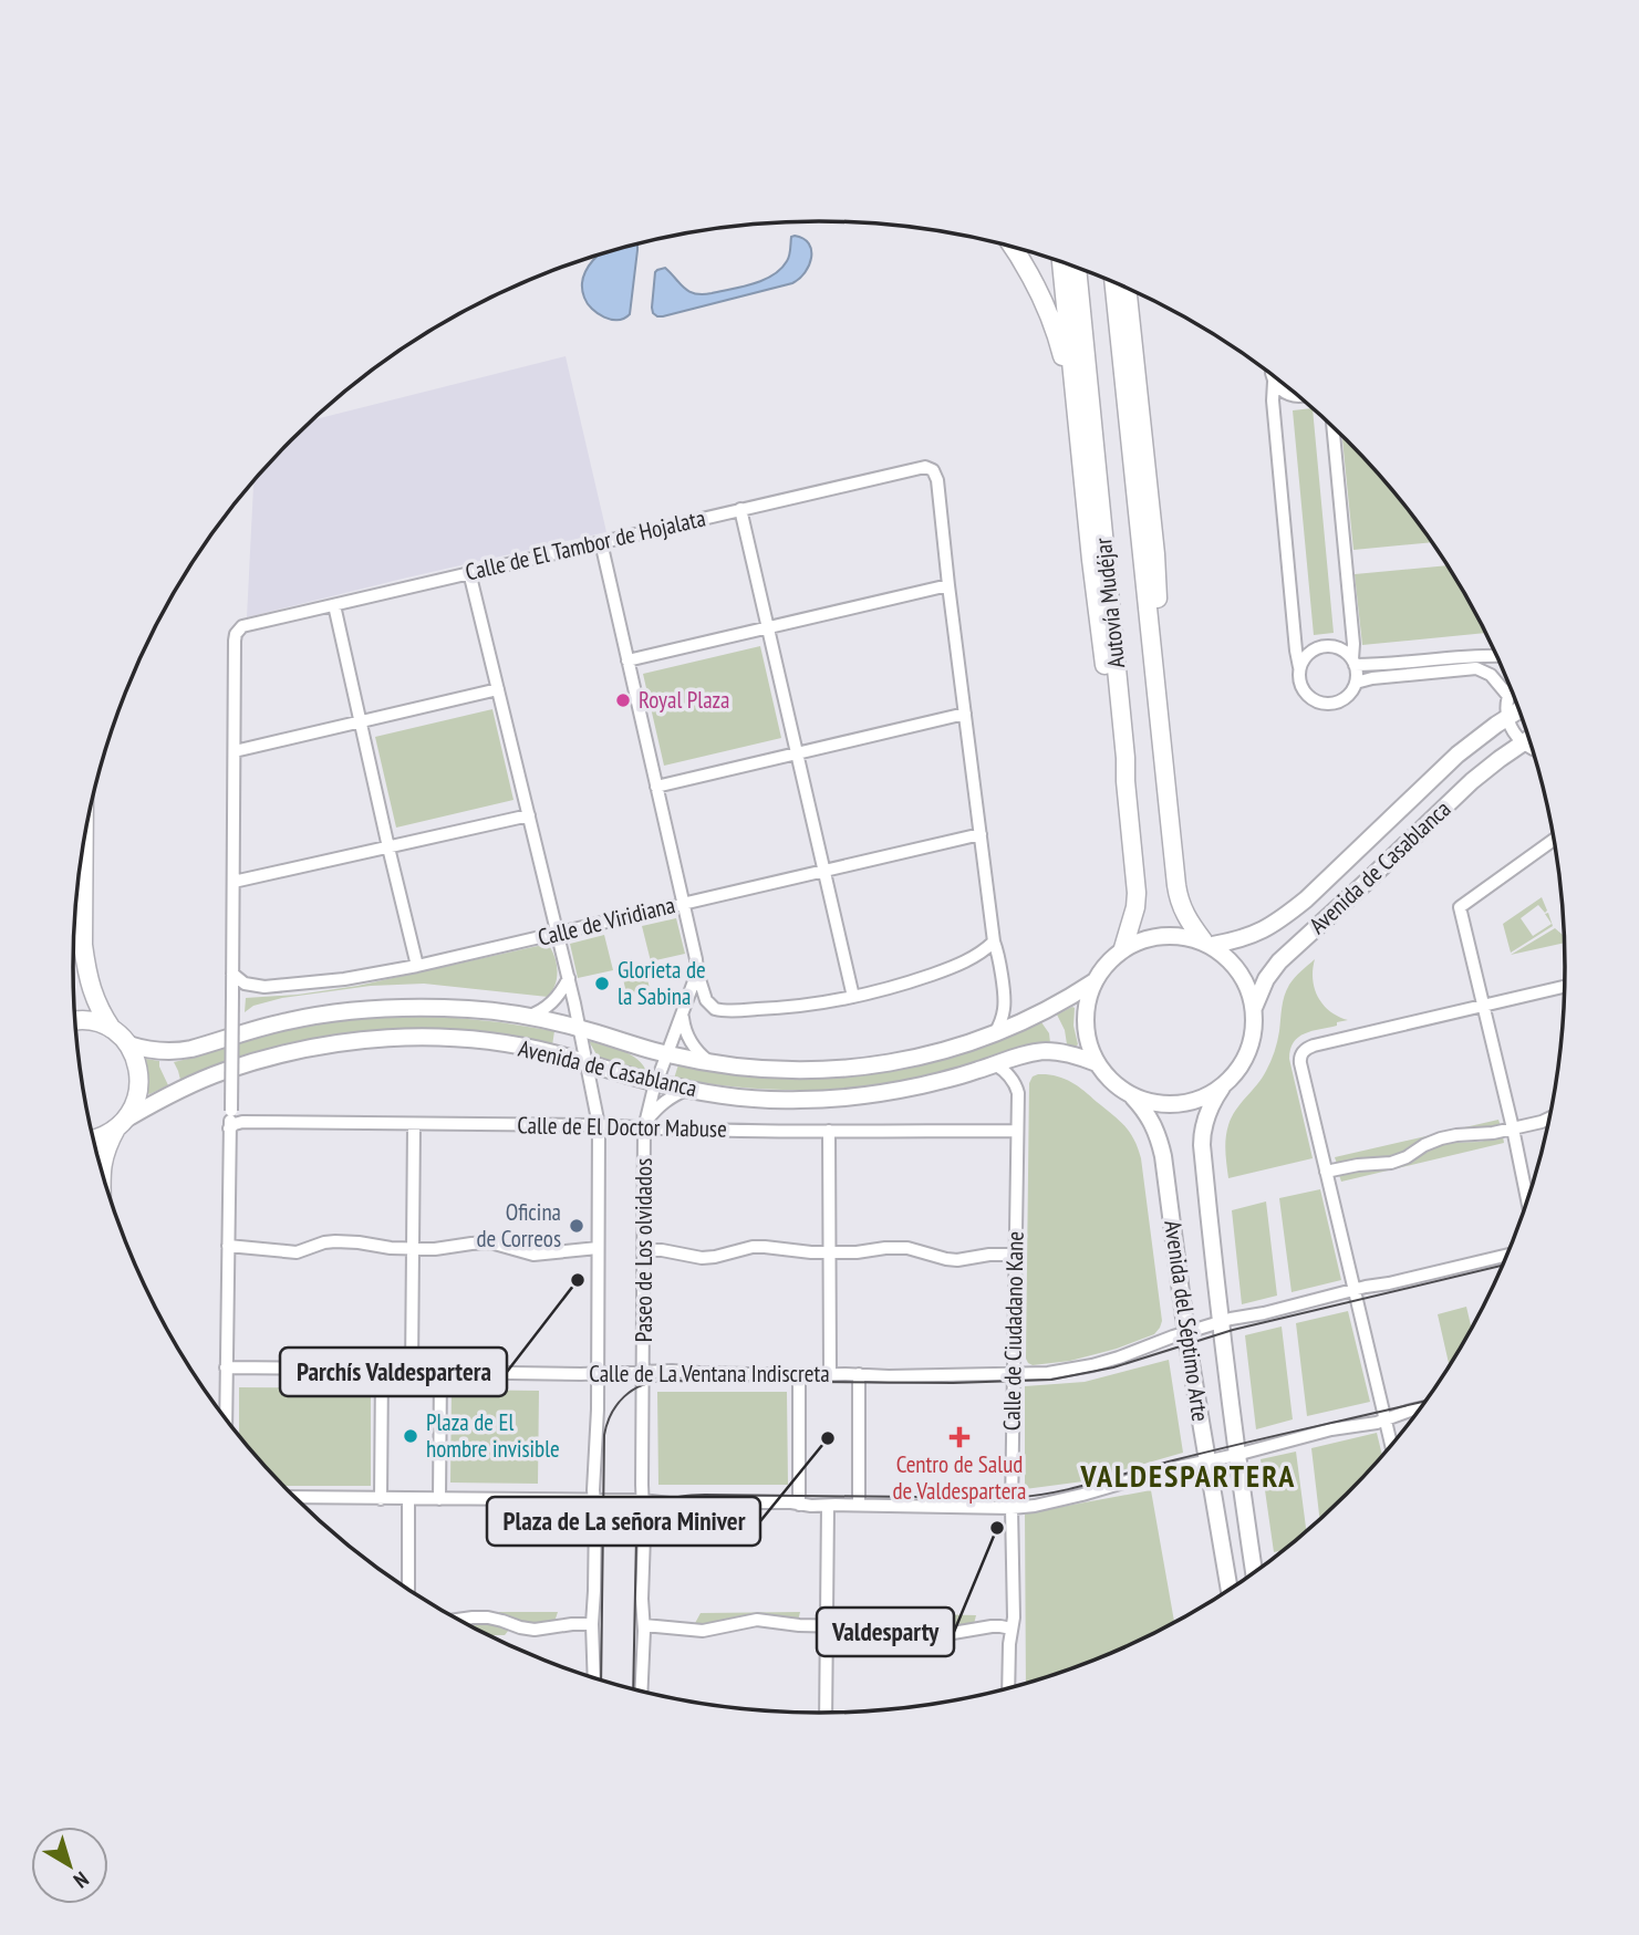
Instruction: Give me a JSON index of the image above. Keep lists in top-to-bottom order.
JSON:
{
  "streets": {
    "highway": ["Autovía Mudéjar"],
    "main road": ["Avenida de Casablanca", "Avenida del Séptimo Arte"],
    "street": [
      "Calle de El Tambor de Hojalata",
      "Calle de Viridiana",
      "Calle de El Doctor Mabuse",
      "Paseo de Los olvidados",
      "Calle de Ciudadano Kane",
      "Calle de La Ventana Indiscreta"
    ]
  },
  "crossings": [
    ["Calle de El Tambor de Hojalata", "Paseo de Los olvidados"],
    ["Autovía Mudéjar", "Avenida de Casablanca"],
    ["Autovía Mudéjar", "Avenida del Séptimo Arte"],
    ["Avenida de Casablanca", "Paseo de Los olvidados"],
    ["Avenida de Casablanca", "Avenida del Séptimo Arte"],
    ["Avenida de Casablanca", "Calle de Ciudadano Kane"],
    ["Calle de Viridiana", "Paseo de Los olvidados"],
    ["Calle de El Doctor Mabuse", "Paseo de Los olvidados"],
    ["Calle de El Doctor Mabuse", "Calle de Ciudadano Kane"],
    ["Paseo de Los olvidados", "Calle de La Ventana Indiscreta"],
    ["Avenida del Séptimo Arte", "Calle de La Ventana Indiscreta"],
    ["Calle de Ciudadano Kane", "Calle de La Ventana Indiscreta"]
  ],
  "districts": ["VALDESPARTERA"],
  "places": {
    "other": [
      "Royal Plaza",
      "Glorieta de la Sabina",
      "Oficina de Correos",
      "Parchís Valdespartera",
      "Plaza de El hombre invisible",
      "Plaza de La señora Miniver",
      "Valdesparty"
    ],
    "health": ["Centro de Salud de Valdespartera"]
  },
  "north": "bottom right"
}
